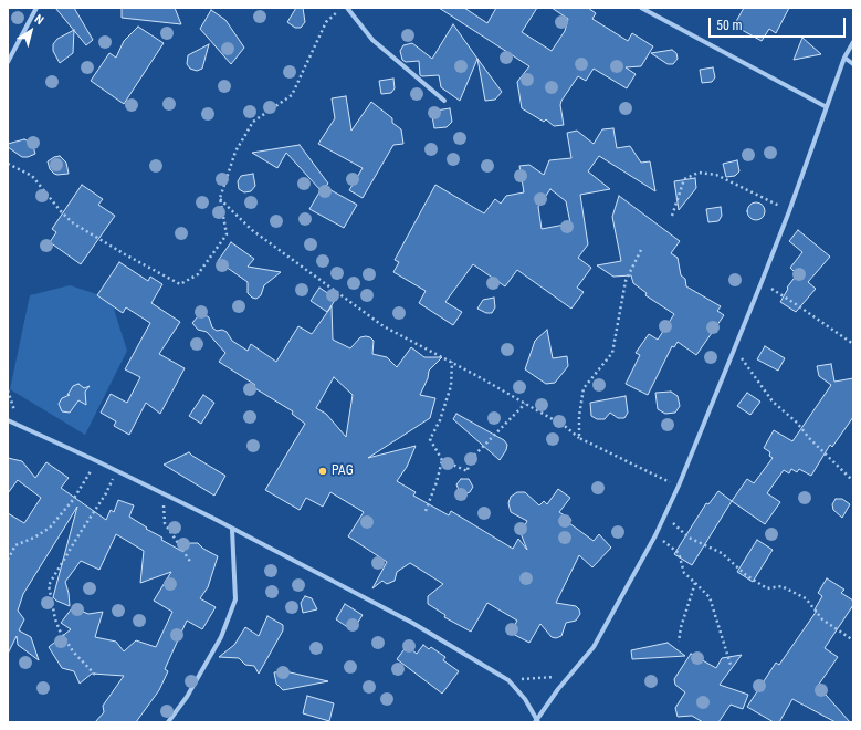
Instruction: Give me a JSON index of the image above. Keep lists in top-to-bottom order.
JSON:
{
  "places": ["PAG"],
  "scale_bar": "50 m",
  "north": "top right"
}
